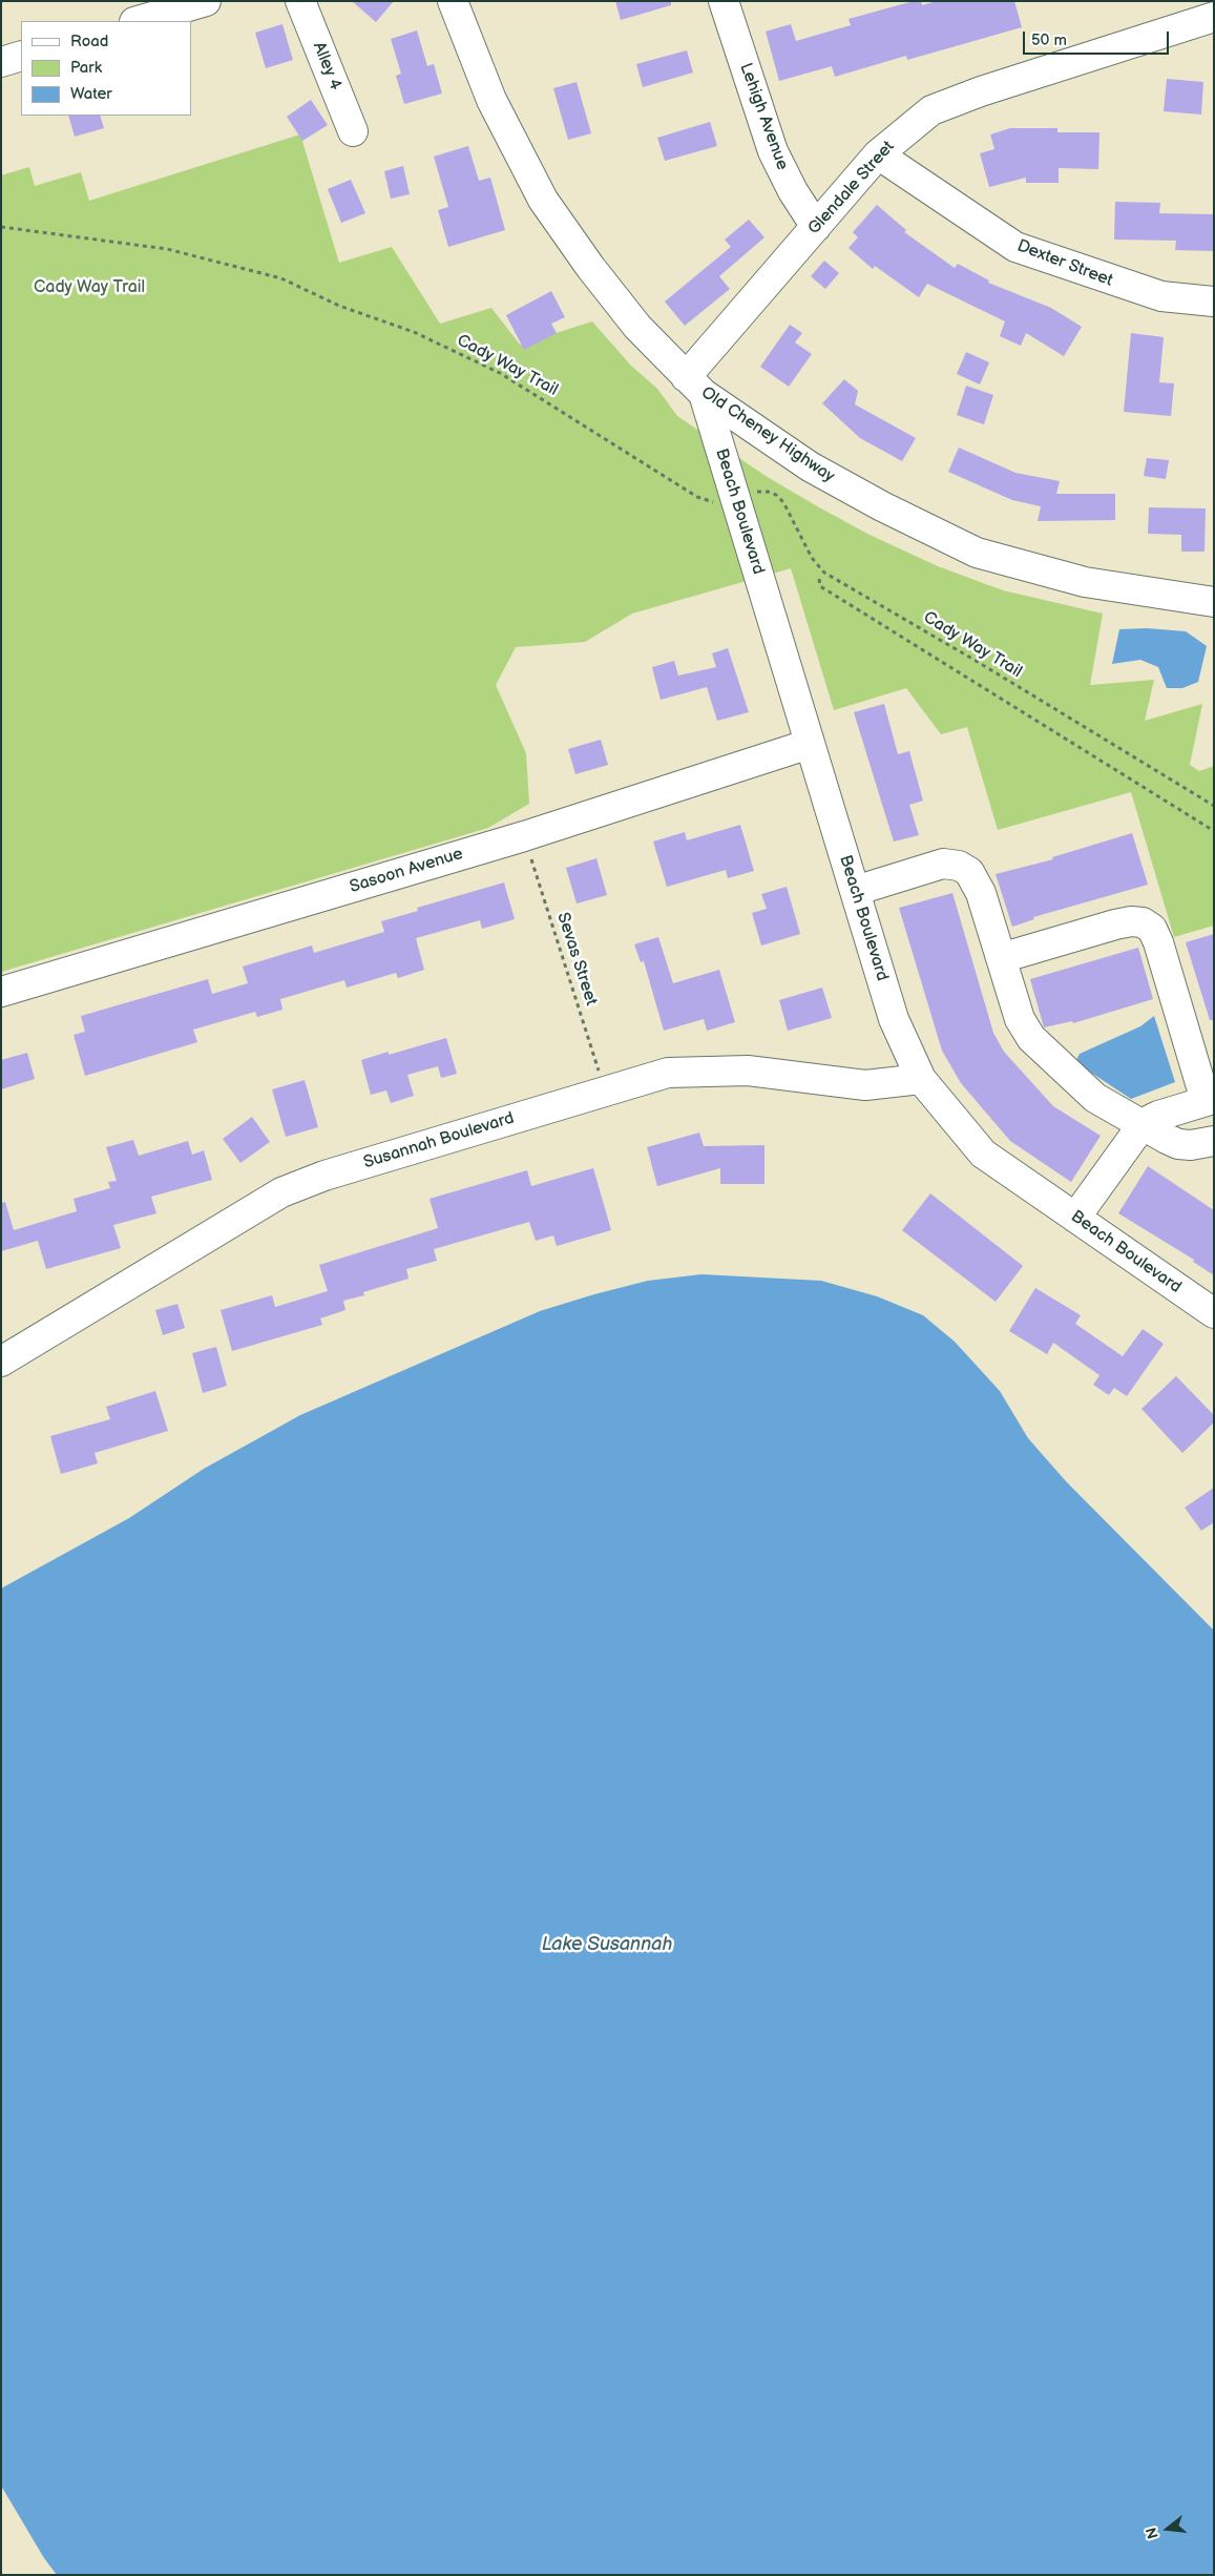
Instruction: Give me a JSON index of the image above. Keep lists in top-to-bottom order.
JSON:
{
  "streets": {
    "street": [
      "Alley 4",
      "Lehigh Avenue",
      "Glendale Street",
      "Dexter Street",
      "Old Cheney Highway",
      "Beach Boulevard",
      "Sasoon Avenue",
      "Susannah Boulevard"
    ],
    "path": ["Cady Way Trail", "Sevas Street"]
  },
  "crossings": [
    ["Lehigh Avenue", "Glendale Street"],
    ["Glendale Street", "Dexter Street"],
    ["Glendale Street", "Old Cheney Highway"],
    ["Glendale Street", "Beach Boulevard"],
    ["Old Cheney Highway", "Beach Boulevard"],
    ["Beach Boulevard", "Sasoon Avenue"],
    ["Beach Boulevard", "Susannah Boulevard"],
    ["Sasoon Avenue", "Sevas Street"],
    ["Sevas Street", "Susannah Boulevard"]
  ],
  "water": ["Lake Susannah"],
  "parks": ["Cady Way Trail"],
  "legend": ["Road", "Park", "Water"],
  "scale_bar": "50 m",
  "north": "left"
}
